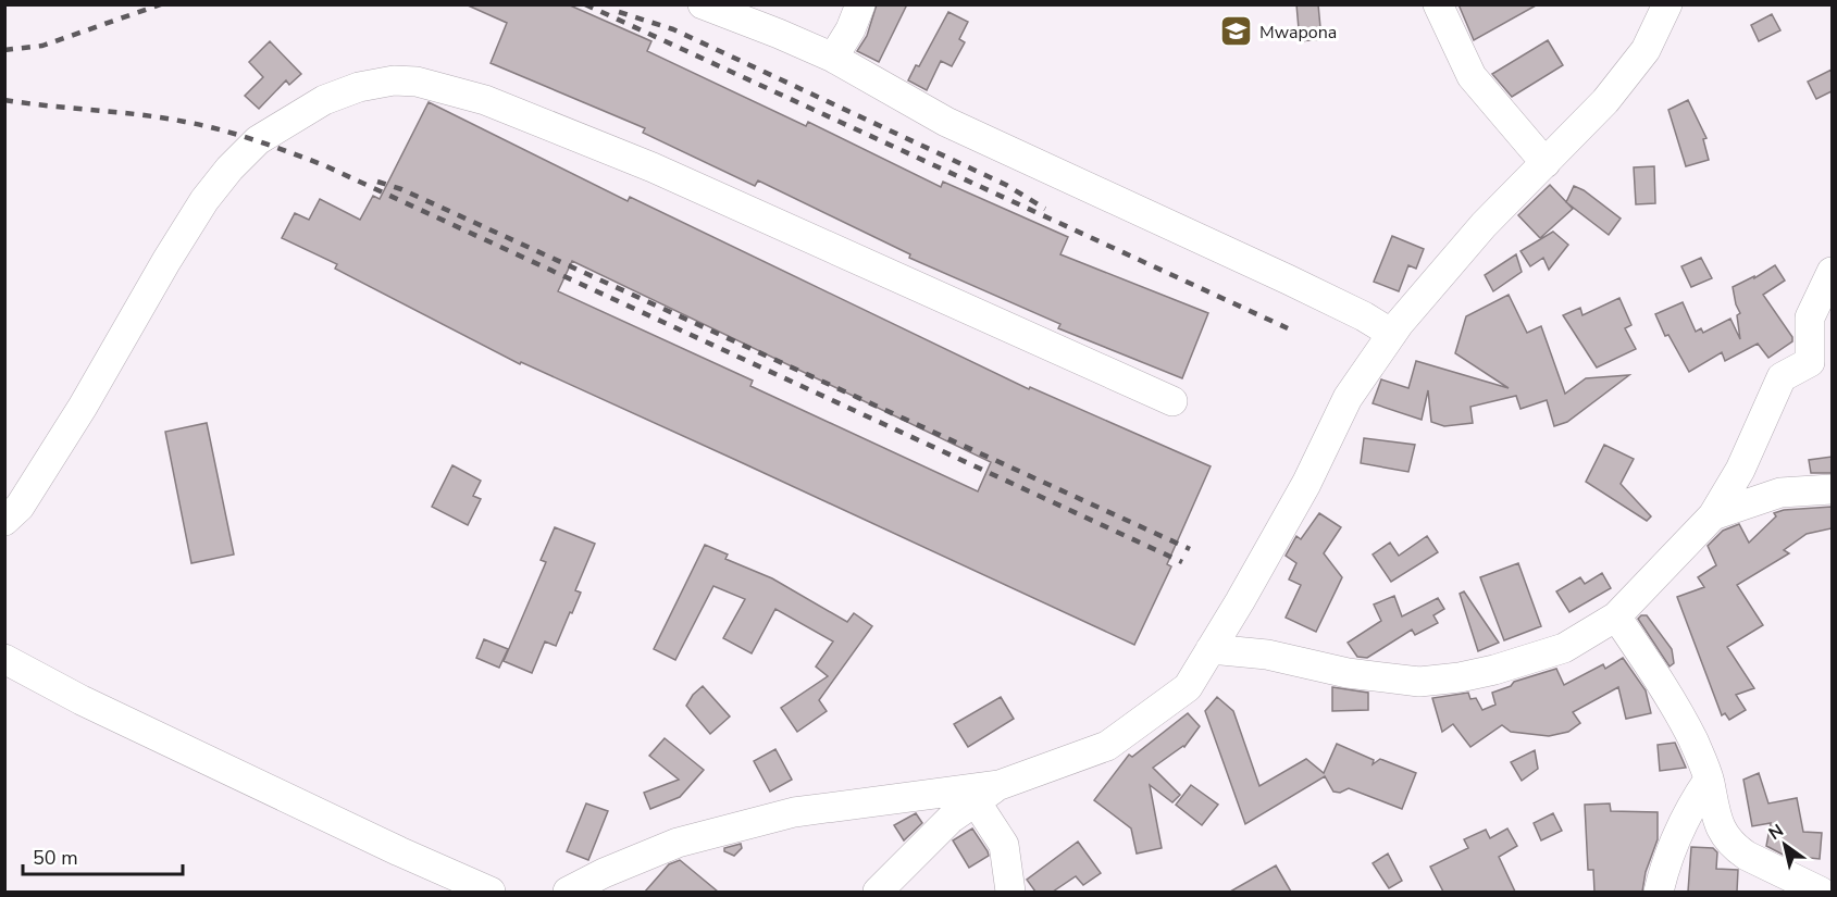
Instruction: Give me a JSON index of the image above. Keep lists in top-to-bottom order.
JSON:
{
  "places": {
    "school or university": ["Mwapona"]
  },
  "scale_bar": "50 m",
  "north": "top left"
}
